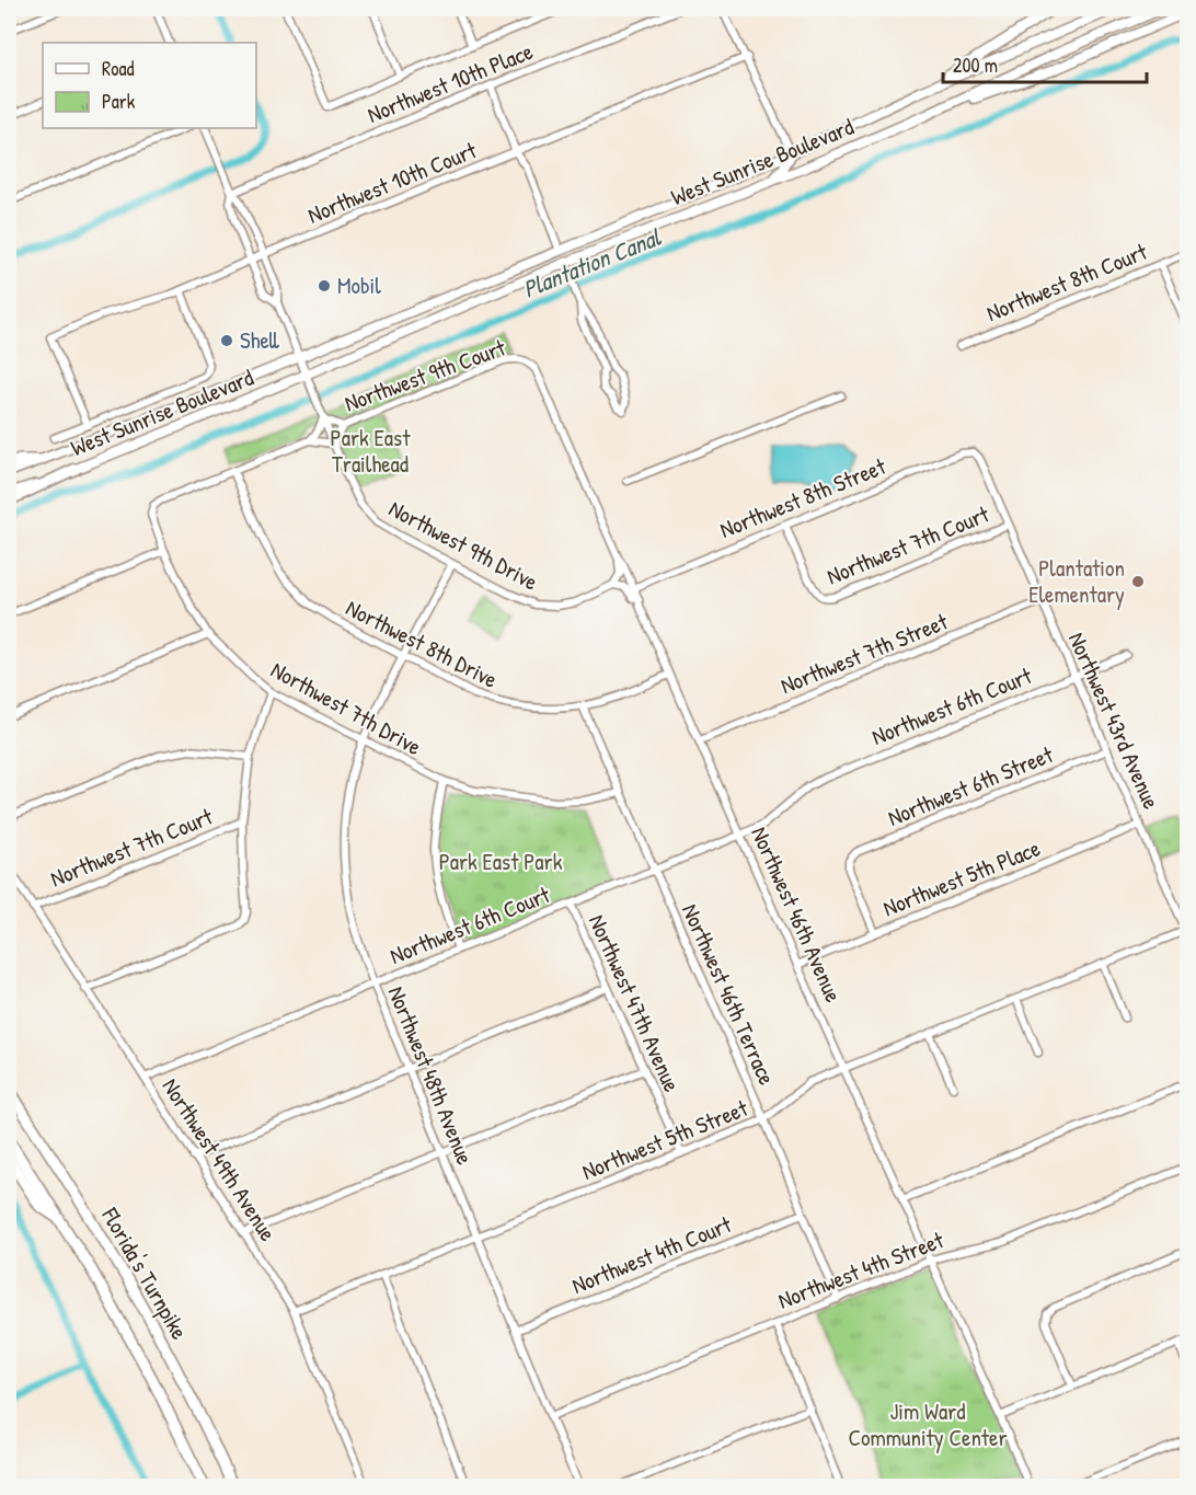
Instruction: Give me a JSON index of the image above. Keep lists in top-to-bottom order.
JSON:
{
  "streets": {
    "highway": ["Florida's Turnpike"],
    "main road": ["West Sunrise Boulevard"],
    "street": [
      "Northwest 10th Place",
      "Northwest 10th Court",
      "Northwest 8th Court",
      "Northwest 9th Court",
      "Northwest 8th Street",
      "Northwest 9th Drive",
      "Northwest 7th Court",
      "Northwest 8th Drive",
      "Northwest 7th Street",
      "Northwest 6th Court",
      "Northwest 7th Drive",
      "Northwest 43rd Avenue",
      "Northwest 6th Street",
      "Northwest 5th Place",
      "Northwest 46th Avenue",
      "Northwest 46th Terrace",
      "Northwest 47th Avenue",
      "Northwest 48th Avenue",
      "Northwest 5th Street",
      "Northwest 49th Avenue",
      "Northwest 4th Court",
      "Northwest 4th Street"
    ]
  },
  "crossings": [
    ["West Sunrise Boulevard", "Northwest 9th Drive"],
    ["Northwest 9th Court", "Northwest 9th Drive"],
    ["Northwest 9th Court", "Northwest 8th Drive"],
    ["Northwest 9th Court", "Northwest 7th Drive"],
    ["Northwest 8th Street", "Northwest 7th Court"],
    ["Northwest 8th Street", "Northwest 43rd Avenue"],
    ["Northwest 8th Street", "Northwest 46th Avenue"],
    ["Northwest 9th Drive", "Northwest 48th Avenue"],
    ["Northwest 7th Court", "Northwest 43rd Avenue"],
    ["Northwest 7th Court", "Northwest 49th Avenue"],
    ["Northwest 8th Drive", "Northwest 46th Avenue"],
    ["Northwest 8th Drive", "Northwest 46th Terrace"],
    ["Northwest 8th Drive", "Northwest 48th Avenue"],
    ["Northwest 7th Street", "Northwest 43rd Avenue"],
    ["Northwest 7th Street", "Northwest 46th Avenue"],
    ["Northwest 6th Court", "Northwest 43rd Avenue"],
    ["Northwest 6th Court", "Northwest 46th Avenue"],
    ["Northwest 6th Court", "Northwest 46th Terrace"],
    ["Northwest 6th Court", "Northwest 47th Avenue"],
    ["Northwest 6th Court", "Northwest 48th Avenue"],
    ["Northwest 6th Court", "Northwest 49th Avenue"],
    ["Northwest 7th Drive", "Northwest 46th Terrace"],
    ["Northwest 7th Drive", "Northwest 48th Avenue"],
    ["Northwest 43rd Avenue", "Northwest 6th Street"],
    ["Northwest 43rd Avenue", "Northwest 5th Place"],
    ["Northwest 43rd Avenue", "Northwest 5th Street"],
    ["Northwest 6th Street", "Northwest 5th Place"],
    ["Northwest 5th Place", "Northwest 46th Avenue"],
    ["Northwest 46th Avenue", "Northwest 5th Street"],
    ["Northwest 46th Avenue", "Northwest 4th Street"],
    ["Northwest 46th Terrace", "Northwest 5th Street"],
    ["Northwest 46th Terrace", "Northwest 4th Court"],
    ["Northwest 46th Terrace", "Northwest 4th Street"],
    ["Northwest 47th Avenue", "Northwest 5th Street"],
    ["Northwest 48th Avenue", "Northwest 5th Street"],
    ["Northwest 48th Avenue", "Northwest 4th Court"],
    ["Northwest 48th Avenue", "Northwest 4th Street"],
    ["Northwest 5th Street", "Northwest 49th Avenue"]
  ],
  "water": ["Plantation Canal"],
  "parks": ["Park East Trailhead", "Park East Park", "Jim Ward Community Center"],
  "places": ["Mobil", "Shell", "Plantation Elementary"],
  "legend": ["Road", "Park"],
  "scale_bar": "200 m"
}
